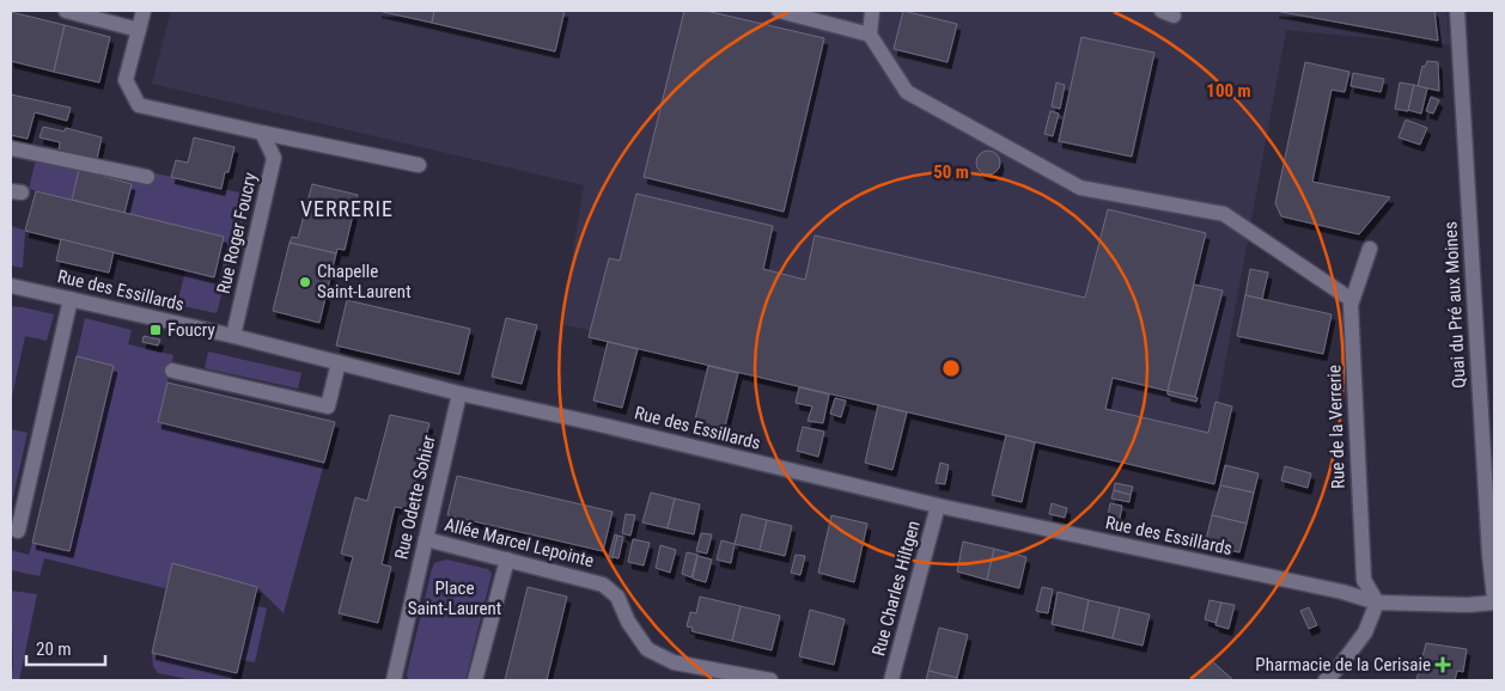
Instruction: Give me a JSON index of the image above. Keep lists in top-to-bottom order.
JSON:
{
  "streets": {
    "street": [
      "Rue Roger Foucry",
      "Rue des Essillards",
      "Quai du Pré aux Moines",
      "Rue de la Verrerie",
      "Rue Odette Sohier",
      "Allée Marcel Lepointe",
      "Rue Charles Hiltgen"
    ]
  },
  "crossings": [
    ["Rue Roger Foucry", "Rue des Essillards"],
    ["Rue des Essillards", "Quai du Pré aux Moines"],
    ["Rue des Essillards", "Rue de la Verrerie"],
    ["Rue des Essillards", "Rue Odette Sohier"],
    ["Rue des Essillards", "Rue Charles Hiltgen"],
    ["Rue Odette Sohier", "Allée Marcel Lepointe"]
  ],
  "districts": ["VERRERIE"],
  "parks": ["Place Saint-Laurent"],
  "places": {
    "other": ["Chapelle Saint-Laurent"],
    "transit": ["Foucry"],
    "health": ["Pharmacie de la Cerisaie"]
  },
  "scale_bar": "20 m",
  "rings": ["100 m", "50 m"]
}
